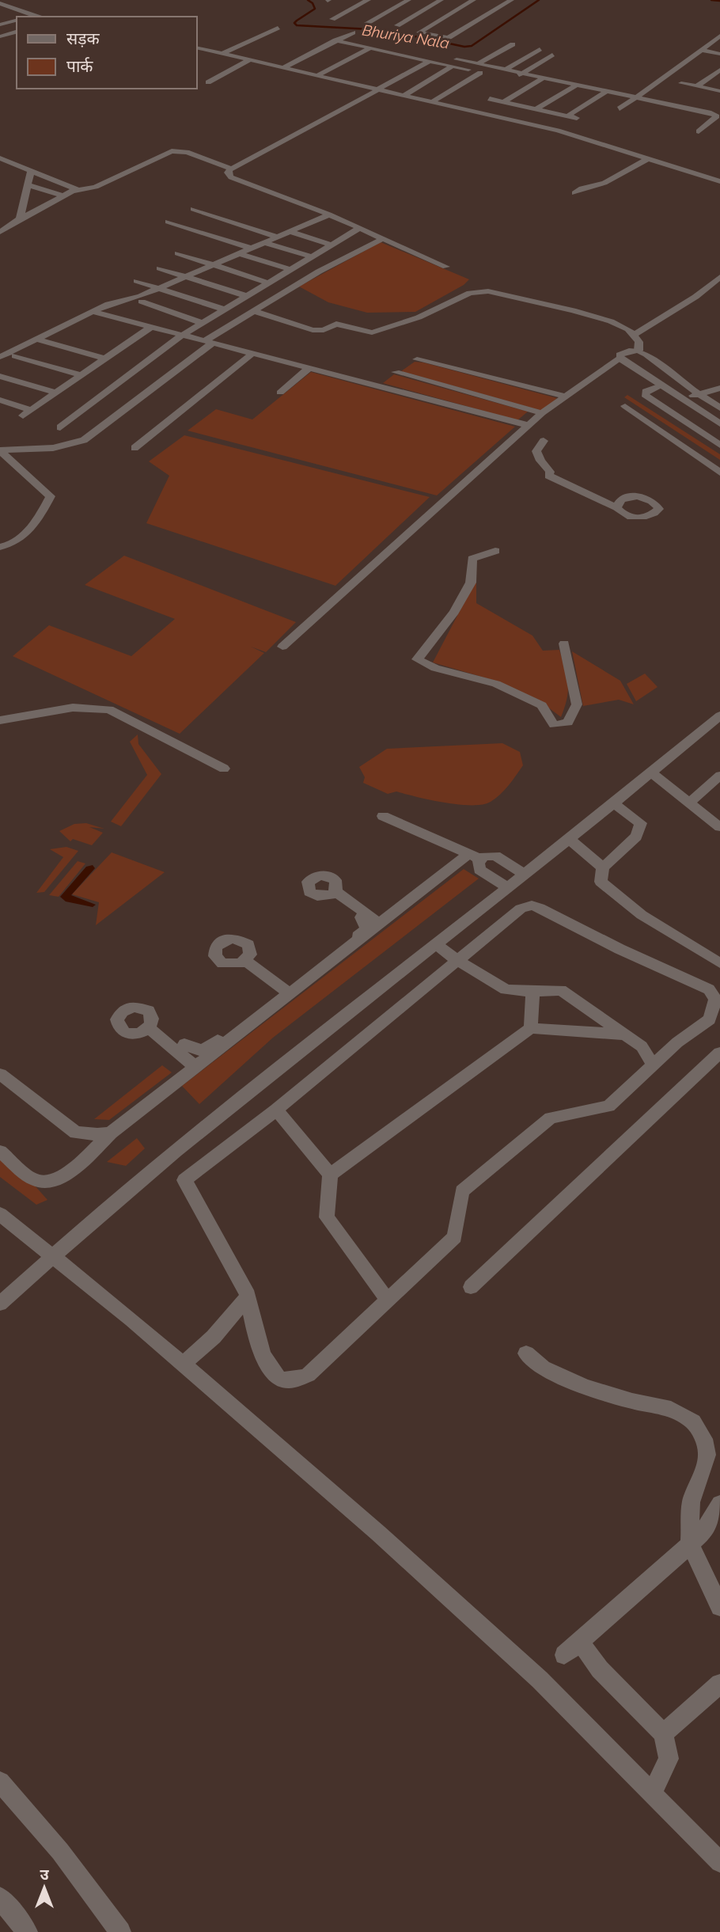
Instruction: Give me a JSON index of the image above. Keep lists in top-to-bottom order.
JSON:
{
  "water": ["Bhuriya Nala"],
  "legend": ["सड़क", "पार्क"],
  "north": "top"
}
